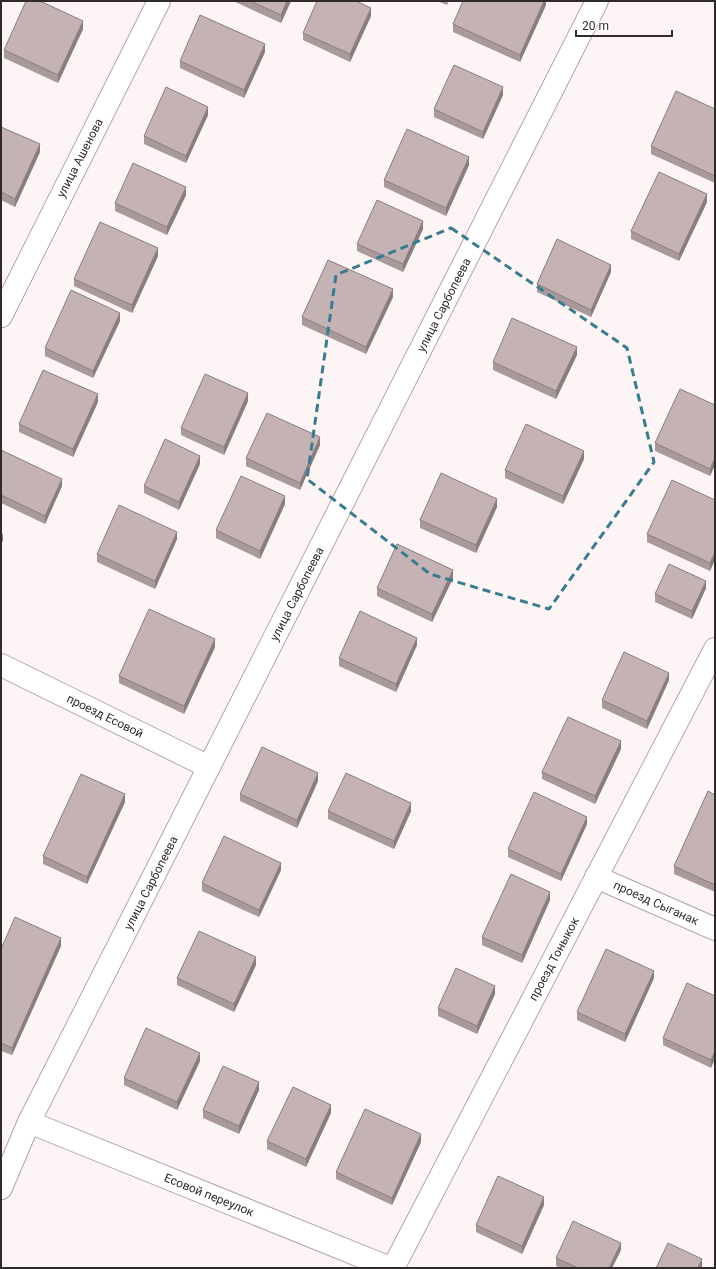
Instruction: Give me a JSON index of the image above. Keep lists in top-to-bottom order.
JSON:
{
  "streets": {
    "street": [
      "улица Ашенова",
      "улица Сарбопеева",
      "проезд Есовой",
      "проезд Сыганак",
      "проезд Тоныкок",
      "Есовой переулок"
    ]
  },
  "crossings": [
    ["улица Сарбопеева", "проезд Есовой"],
    ["улица Сарбопеева", "Есовой переулок"],
    ["проезд Сыганак", "проезд Тоныкок"],
    ["проезд Тоныкок", "Есовой переулок"]
  ],
  "scale_bar": "20 m"
}
